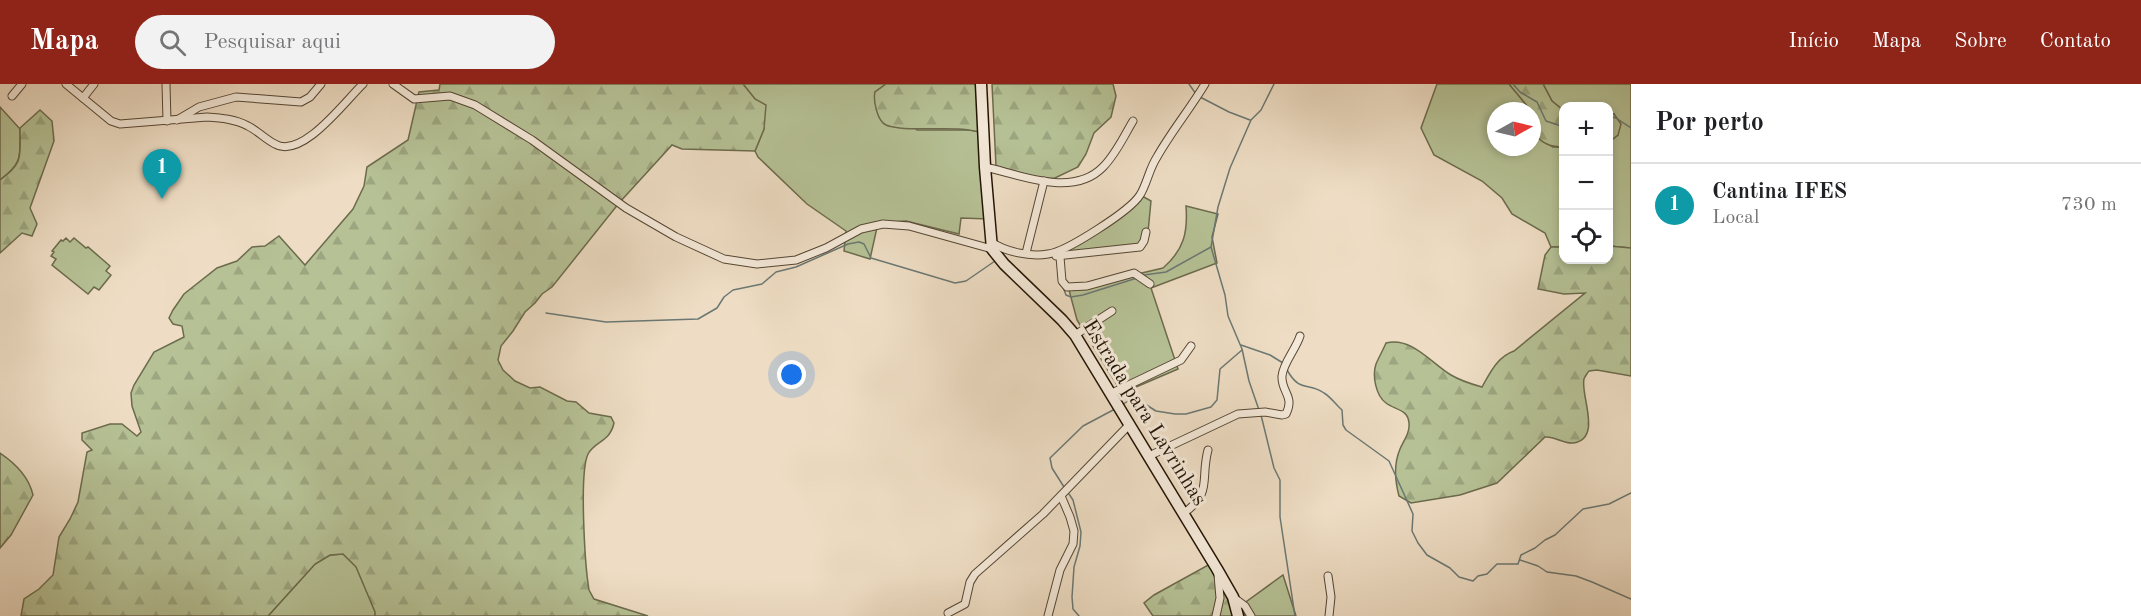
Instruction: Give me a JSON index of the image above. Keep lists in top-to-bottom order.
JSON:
{
  "streets": {
    "street": ["Estrada para Lavrinhas"]
  },
  "north": "right",
  "page": {
    "header": "Mapa",
    "search": "Pesquisar aqui",
    "nav": [
      "Início",
      "Mapa",
      "Sobre",
      "Contato"
    ],
    "heading": "Por perto",
    "map_buttons": ["+", "−"],
    "pins": "1",
    "list": [
      {
        "mark": "1",
        "name": "Cantina IFES",
        "note": "Local",
        "value": "730 m"
      }
    ]
  }
}
